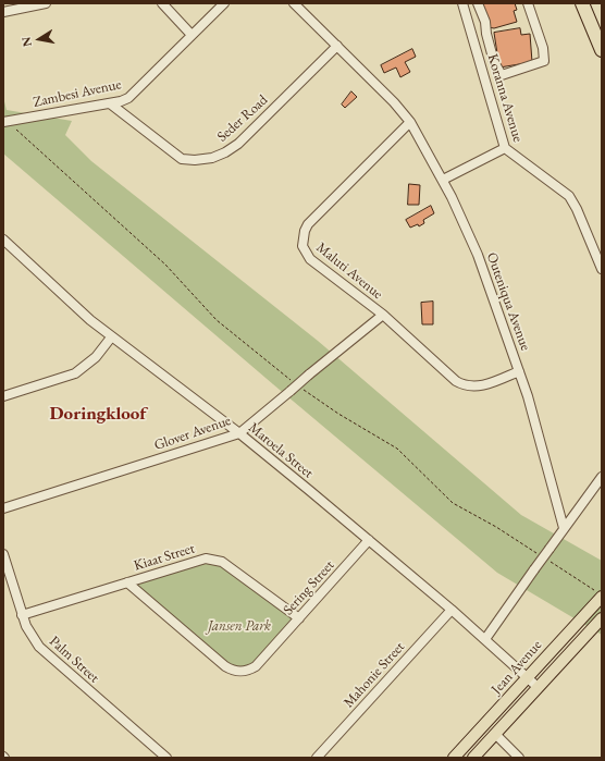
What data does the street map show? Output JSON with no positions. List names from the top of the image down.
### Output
{
  "streets": {
    "main road": ["Jean Avenue"],
    "street": [
      "Zambesi Avenue",
      "Koranna Avenue",
      "Seder Road",
      "Maluti Avenue",
      "Outeniqua Avenue",
      "Glover Avenue",
      "Maroela Street",
      "Kiaat Street",
      "Sering Street",
      "Palm Street",
      "Mahonie Street"
    ]
  },
  "crossings": [
    ["Zambesi Avenue", "Seder Road"],
    ["Seder Road", "Outeniqua Avenue"],
    ["Maluti Avenue", "Outeniqua Avenue"],
    ["Maluti Avenue", "Glover Avenue"],
    ["Glover Avenue", "Maroela Street"],
    ["Maroela Street", "Sering Street"],
    ["Maroela Street", "Jean Avenue"],
    ["Maroela Street", "Mahonie Street"],
    ["Kiaat Street", "Sering Street"],
    ["Kiaat Street", "Palm Street"]
  ],
  "districts": ["Doringkloof"],
  "parks": ["Jansen Park"],
  "north": "left"
}
